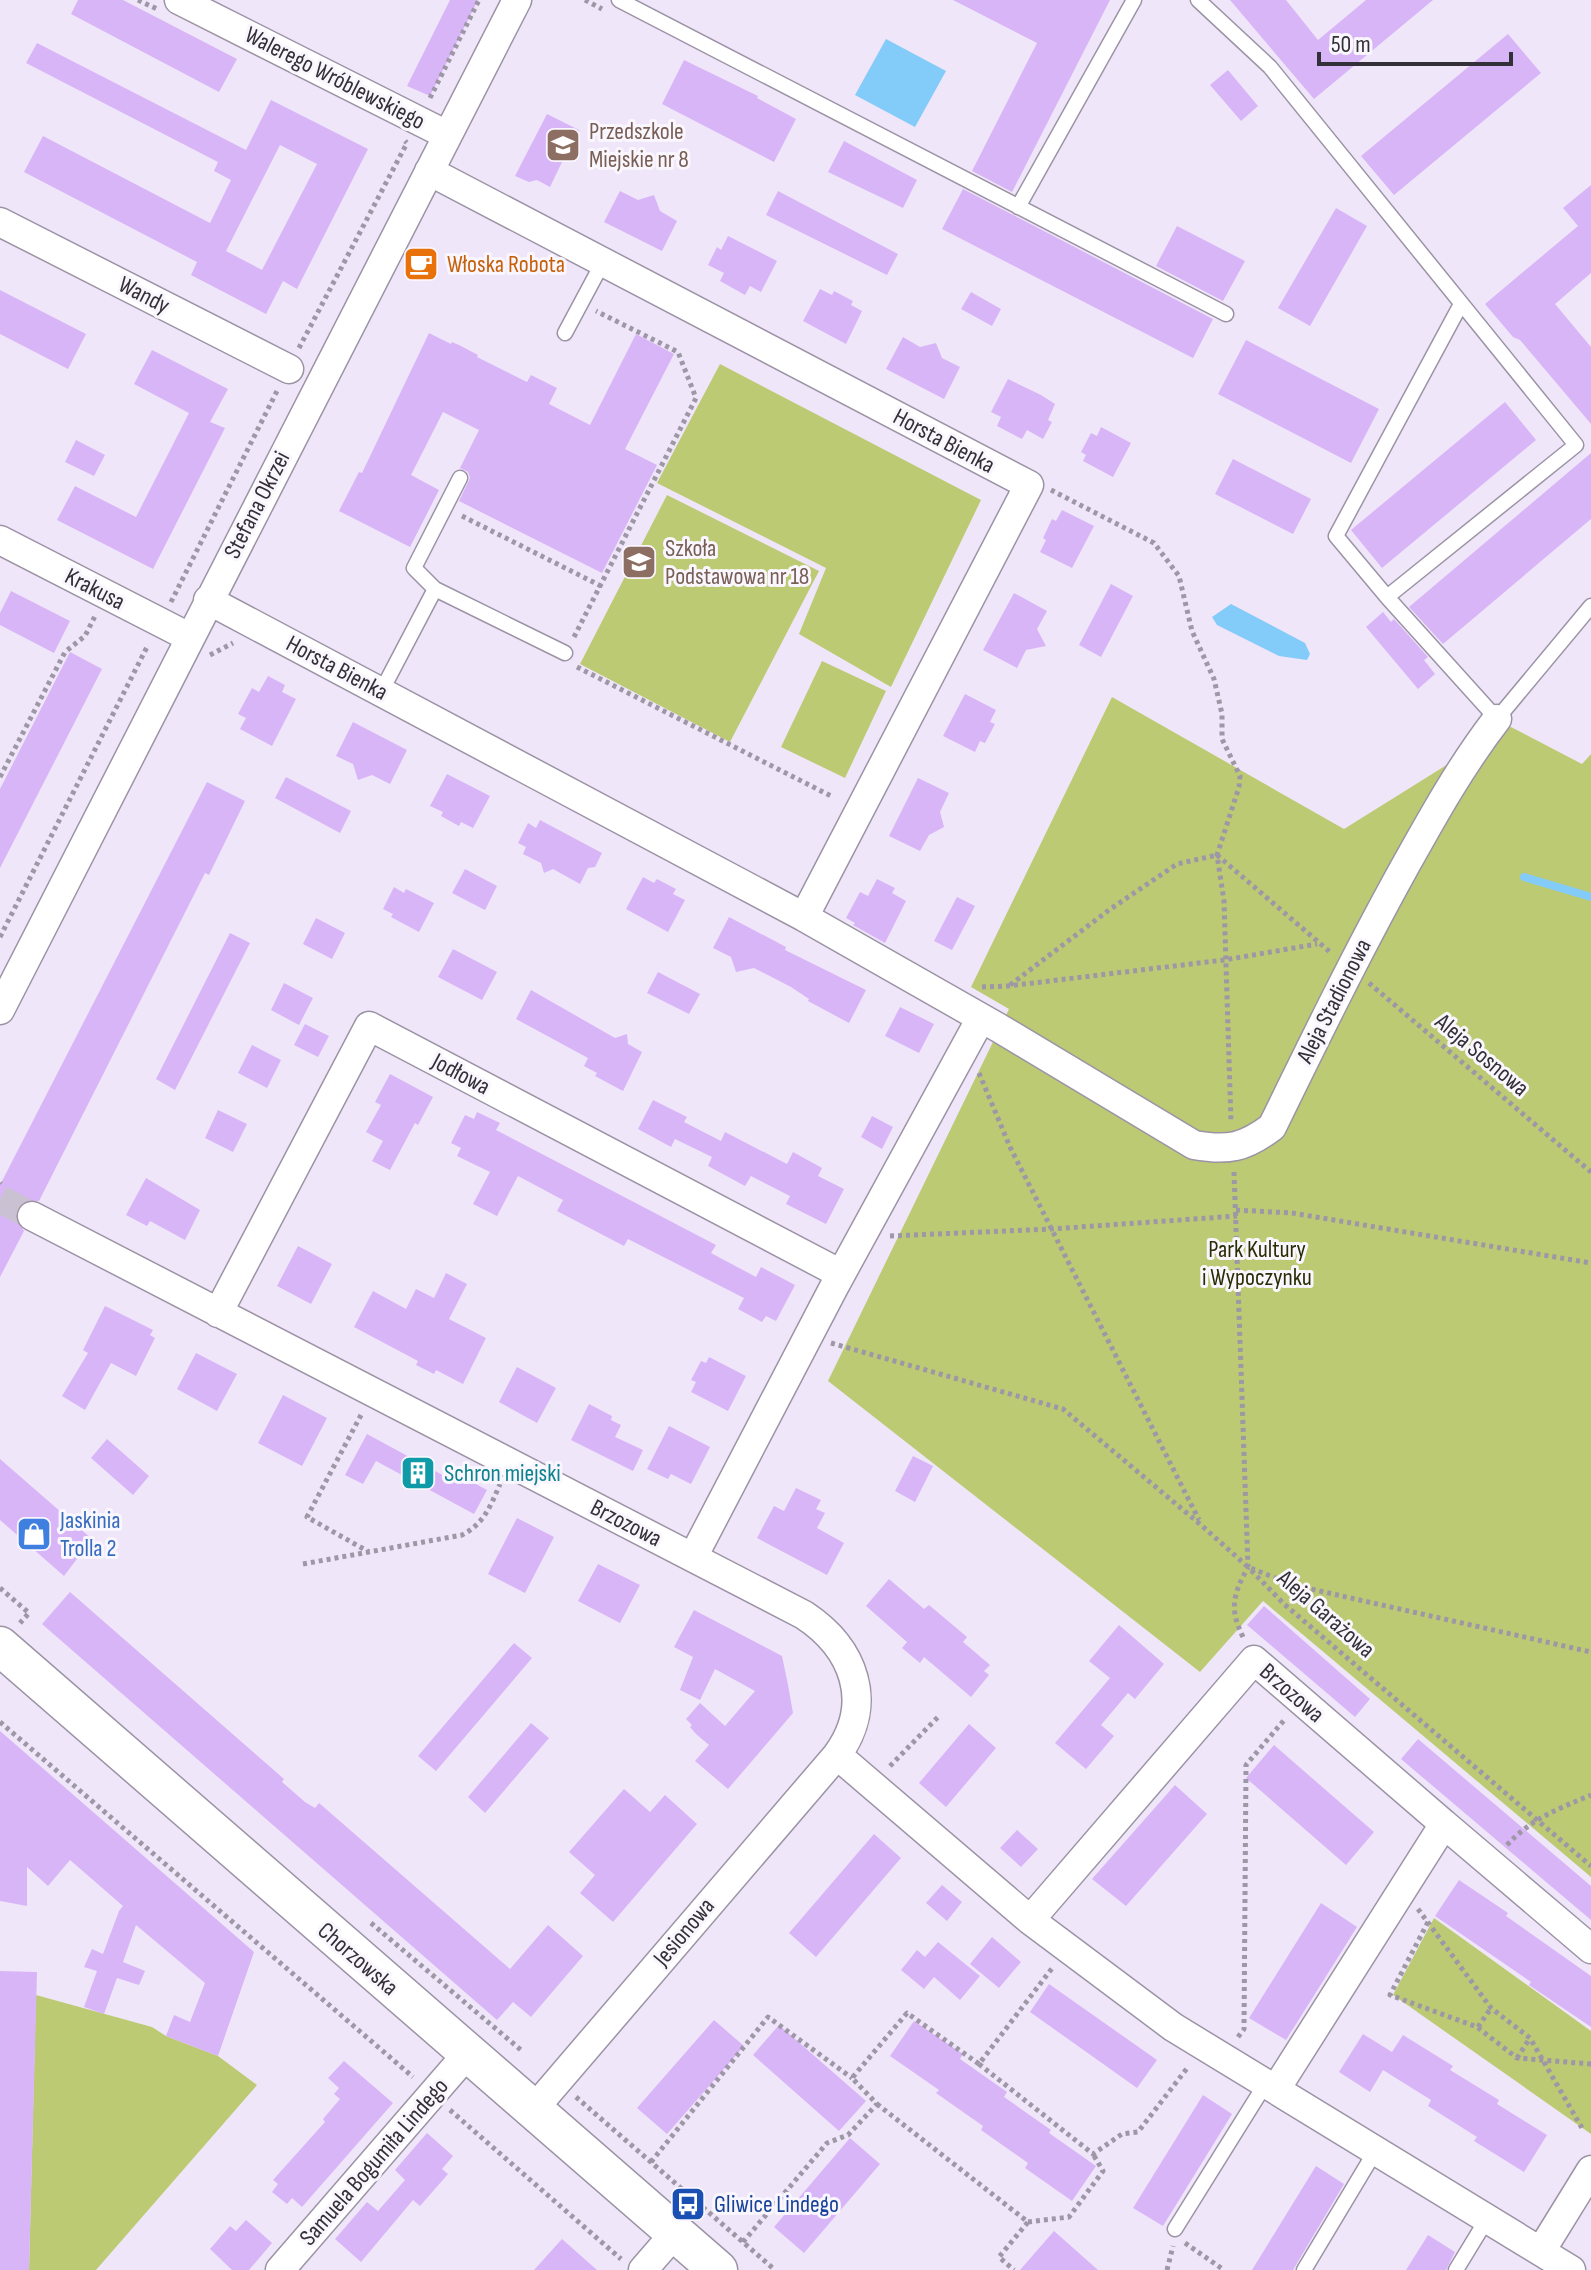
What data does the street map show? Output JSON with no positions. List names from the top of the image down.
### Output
{
  "streets": {
    "main road": ["Chorzowska"],
    "street": [
      "Walerego Wróblewskiego",
      "Wandy",
      "Horsta Bienka",
      "Stefana Okrzei",
      "Krakusa",
      "Aleja Stadionowa",
      "Jodłowa",
      "Brzozowa",
      "Jesionowa",
      "Samuela Bogumiła Lindego"
    ],
    "path": ["Aleja Sosnowa", "Aleja Garażowa"]
  },
  "crossings": [
    ["Walerego Wróblewskiego", "Stefana Okrzei"],
    ["Horsta Bienka", "Stefana Okrzei"],
    ["Stefana Okrzei", "Krakusa"],
    ["Aleja Stadionowa", "Aleja Sosnowa"],
    ["Aleja Stadionowa", "Aleja Garażowa"],
    ["Jodłowa", "Brzozowa"],
    ["Brzozowa", "Jesionowa"],
    ["Jesionowa", "Chorzowska"],
    ["Chorzowska", "Samuela Bogumiła Lindego"]
  ],
  "parks": ["Park Kultury i Wypoczynku"],
  "places": {
    "school or university": ["Przedszkole Miejskie nr 8", "Szkoła Podstawowa nr 18"],
    "cafe": ["Włoska Robota"],
    "building": ["Schron miejski"],
    "shop": ["Jaskinia Trolla 2"],
    "bus stop": ["Gliwice Lindego"]
  },
  "scale_bar": "50 m"
}
